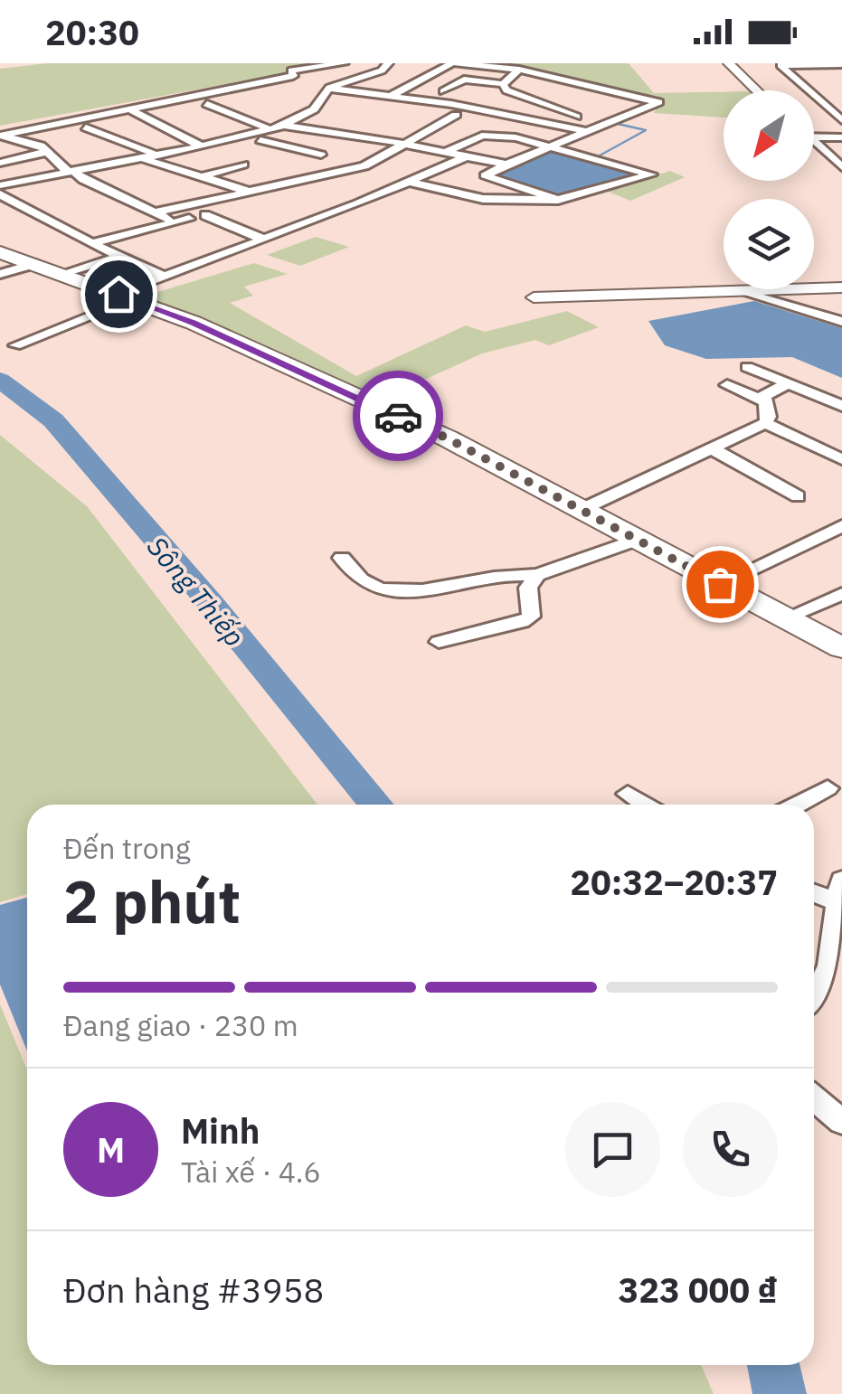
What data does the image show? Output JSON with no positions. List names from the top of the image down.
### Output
{
  "water": ["Sông Thiếp"],
  "north": "bottom left",
  "page": {
    "status": "20:30",
    "heading": ["2 phút", "Đến trong", "20:32–20:37"],
    "panel": [
      "Minh",
      "Tài xế · 4.6",
      "Đơn hàng #3958",
      "323 000 ₫"
    ],
    "bar": "Đang giao · 230 m",
    "round": "M"
  }
}
